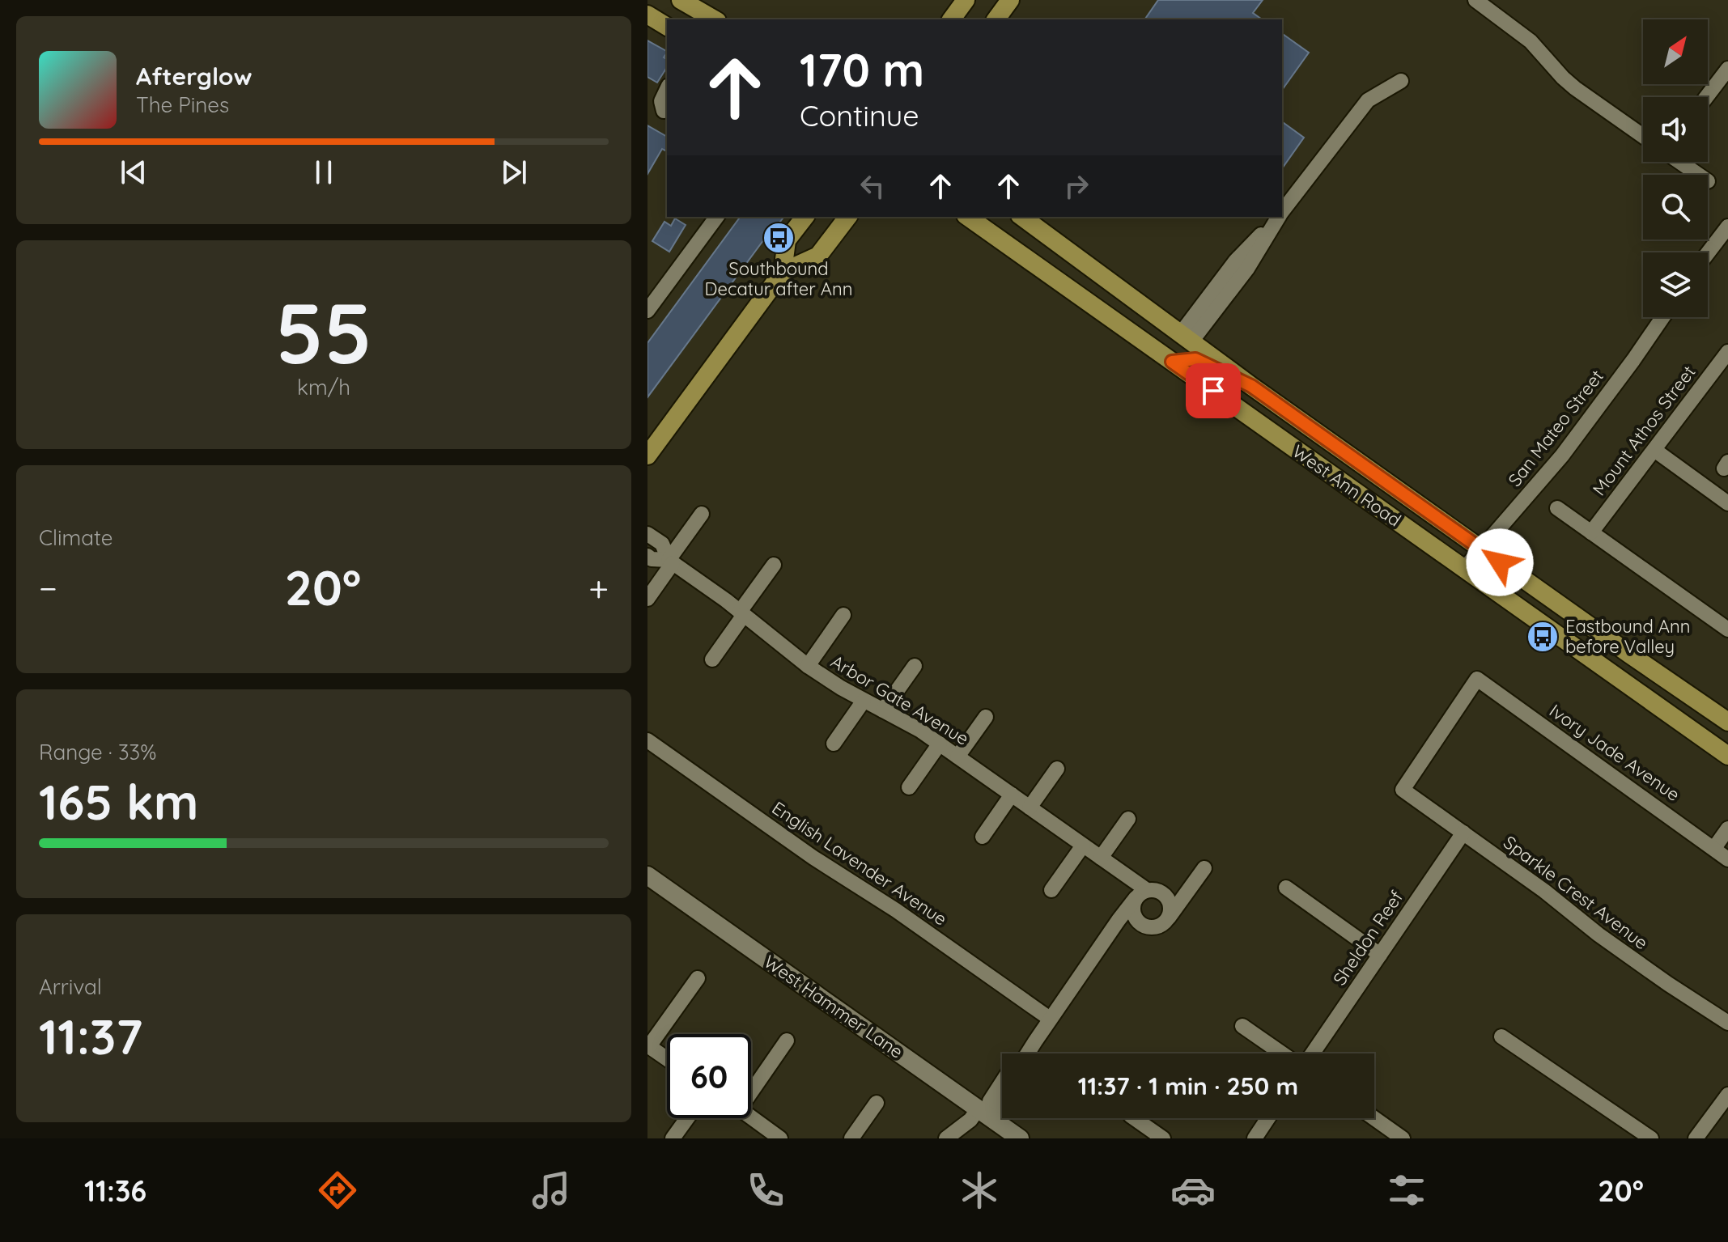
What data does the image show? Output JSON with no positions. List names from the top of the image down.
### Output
{
  "streets": {
    "main road": ["West Ann Road"],
    "street": [
      "San Mateo Street",
      "Mount Athos Street",
      "Arbor Gate Avenue",
      "Ivory Jade Avenue",
      "English Lavender Avenue",
      "Sparkle Crest Avenue",
      "Sheldon Reef",
      "West Hammer Lane"
    ]
  },
  "crossings": [
    ["San Mateo Street", "West Ann Road"],
    ["Ivory Jade Avenue", "Sparkle Crest Avenue"],
    ["Sparkle Crest Avenue", "Sheldon Reef"]
  ],
  "places": {
    "bus stop": ["Southbound Decatur after Ann", "Eastbound Ann before Valley"]
  },
  "north": "top right",
  "page": {
    "turn": ["170 m", "Continue"],
    "song": ["Afterglow", "The Pines"],
    "tile": [
      ["55", "km/h"],
      "Climate",
      ["Range · 33%", "165 km"],
      ["Arrival", "11:37"]
    ],
    "heat": ["−", "20°", "+"],
    "limit": "60",
    "trip": "11:37 · 1 min · 250 m",
    "tabs": ["11:36", "20°"]
  }
}
